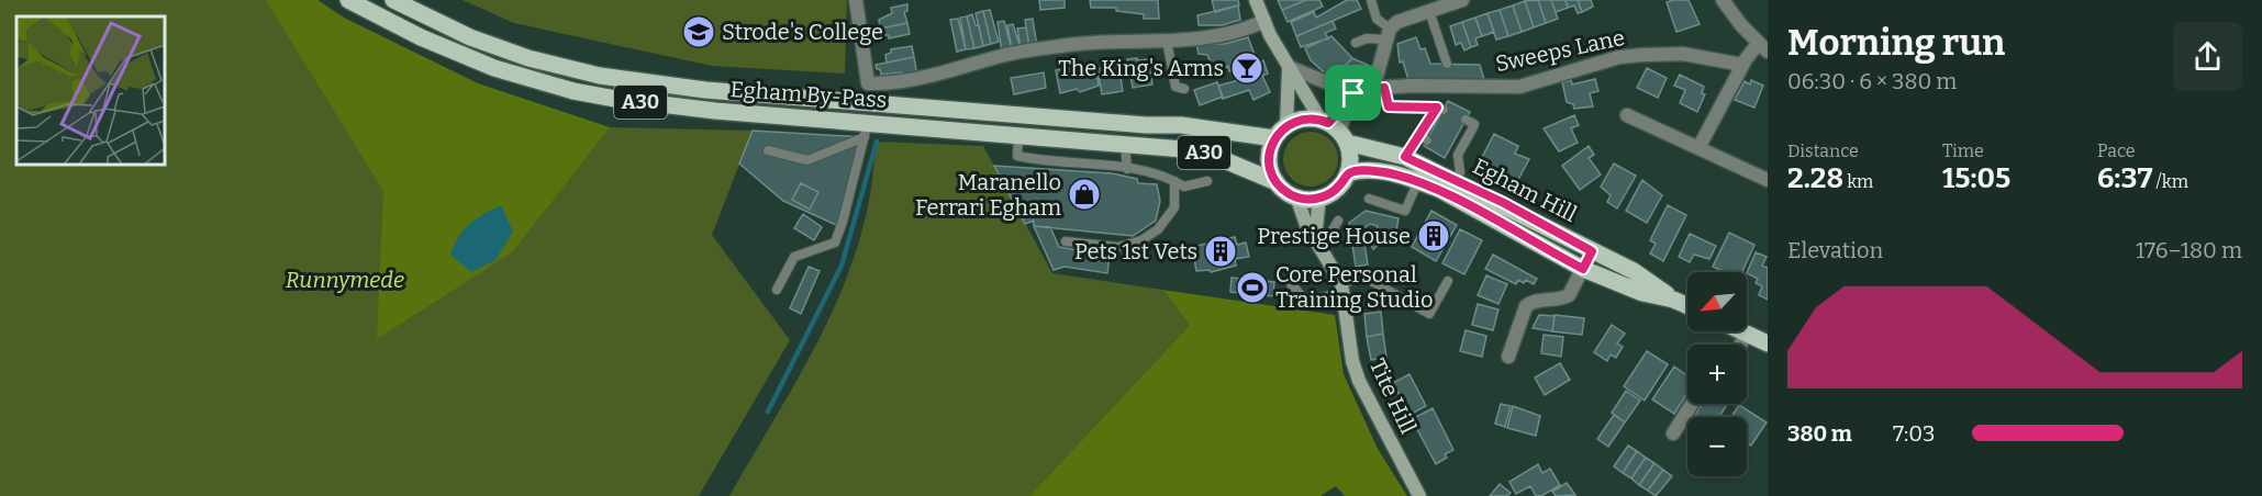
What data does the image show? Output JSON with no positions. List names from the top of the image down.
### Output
{
  "streets": {
    "main road": ["Egham By-Pass", "A30", "Egham Hill"],
    "street": ["Sweeps Lane", "Tite Hill"]
  },
  "crossings": [
    ["Egham By-Pass", "Egham Hill"],
    ["Egham By-Pass", "Tite Hill"],
    ["Egham Hill", "Tite Hill"]
  ],
  "parks": ["Runnymede"],
  "places": {
    "school or university": ["Strode's College"],
    "bar": ["The King's Arms"],
    "shop": ["Maranello Ferrari Egham"],
    "building": ["Prestige House", "Pets 1st Vets"],
    "sports": ["Core Personal Training Studio"]
  },
  "north": "bottom left",
  "page": {
    "heading": ["Morning run", "06:30 · 6 × 380 m"],
    "stats": [
      ["Distance", "2.28 km"],
      ["Time", "15:05"],
      ["Pace", "6:37 /km"]
    ],
    "chart": ["Elevation", "176–180 m"],
    "map_buttons": ["+", "−"],
    "list": [
      {
        "name": "380 m",
        "note": "7:03"
      }
    ]
  }
}
